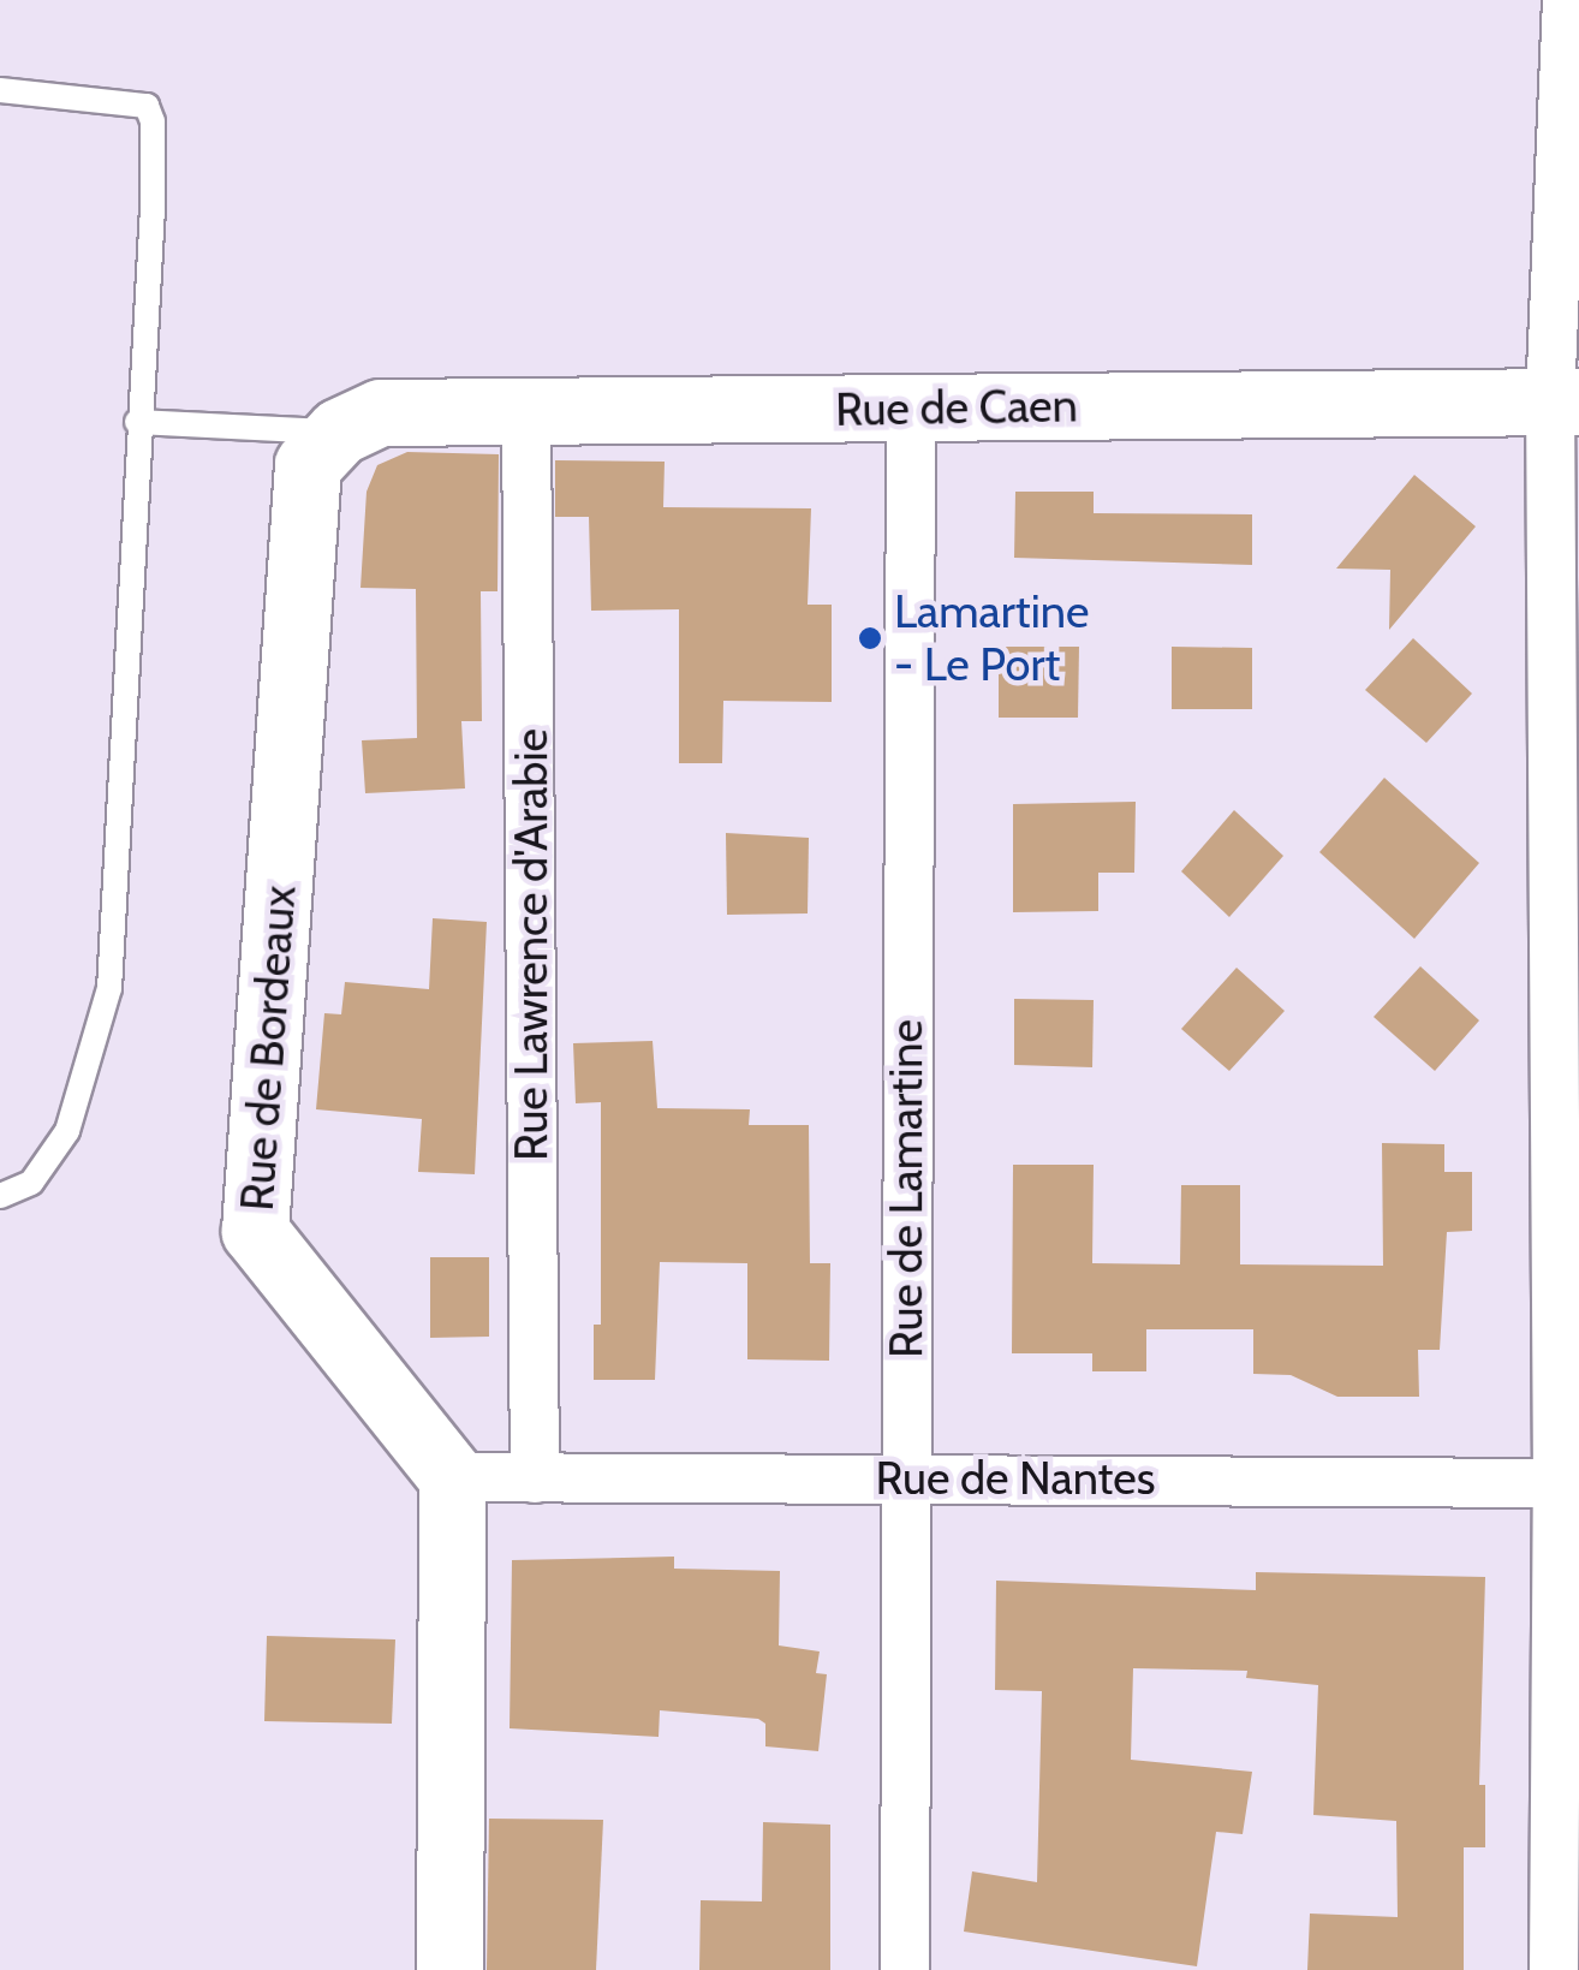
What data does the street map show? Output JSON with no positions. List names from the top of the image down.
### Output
{
  "streets": {
    "street": [
      "Rue de Caen",
      "Rue Lawrence d'Arabie",
      "Rue de Bordeaux",
      "Rue de Lamartine",
      "Rue de Nantes"
    ]
  },
  "crossings": [
    ["Rue de Caen", "Rue Lawrence d'Arabie"],
    ["Rue de Caen", "Rue de Bordeaux"],
    ["Rue de Caen", "Rue de Lamartine"],
    ["Rue Lawrence d'Arabie", "Rue de Nantes"],
    ["Rue de Bordeaux", "Rue de Nantes"],
    ["Rue de Lamartine", "Rue de Nantes"]
  ],
  "places": ["Lamartine - Le Port"]
}
